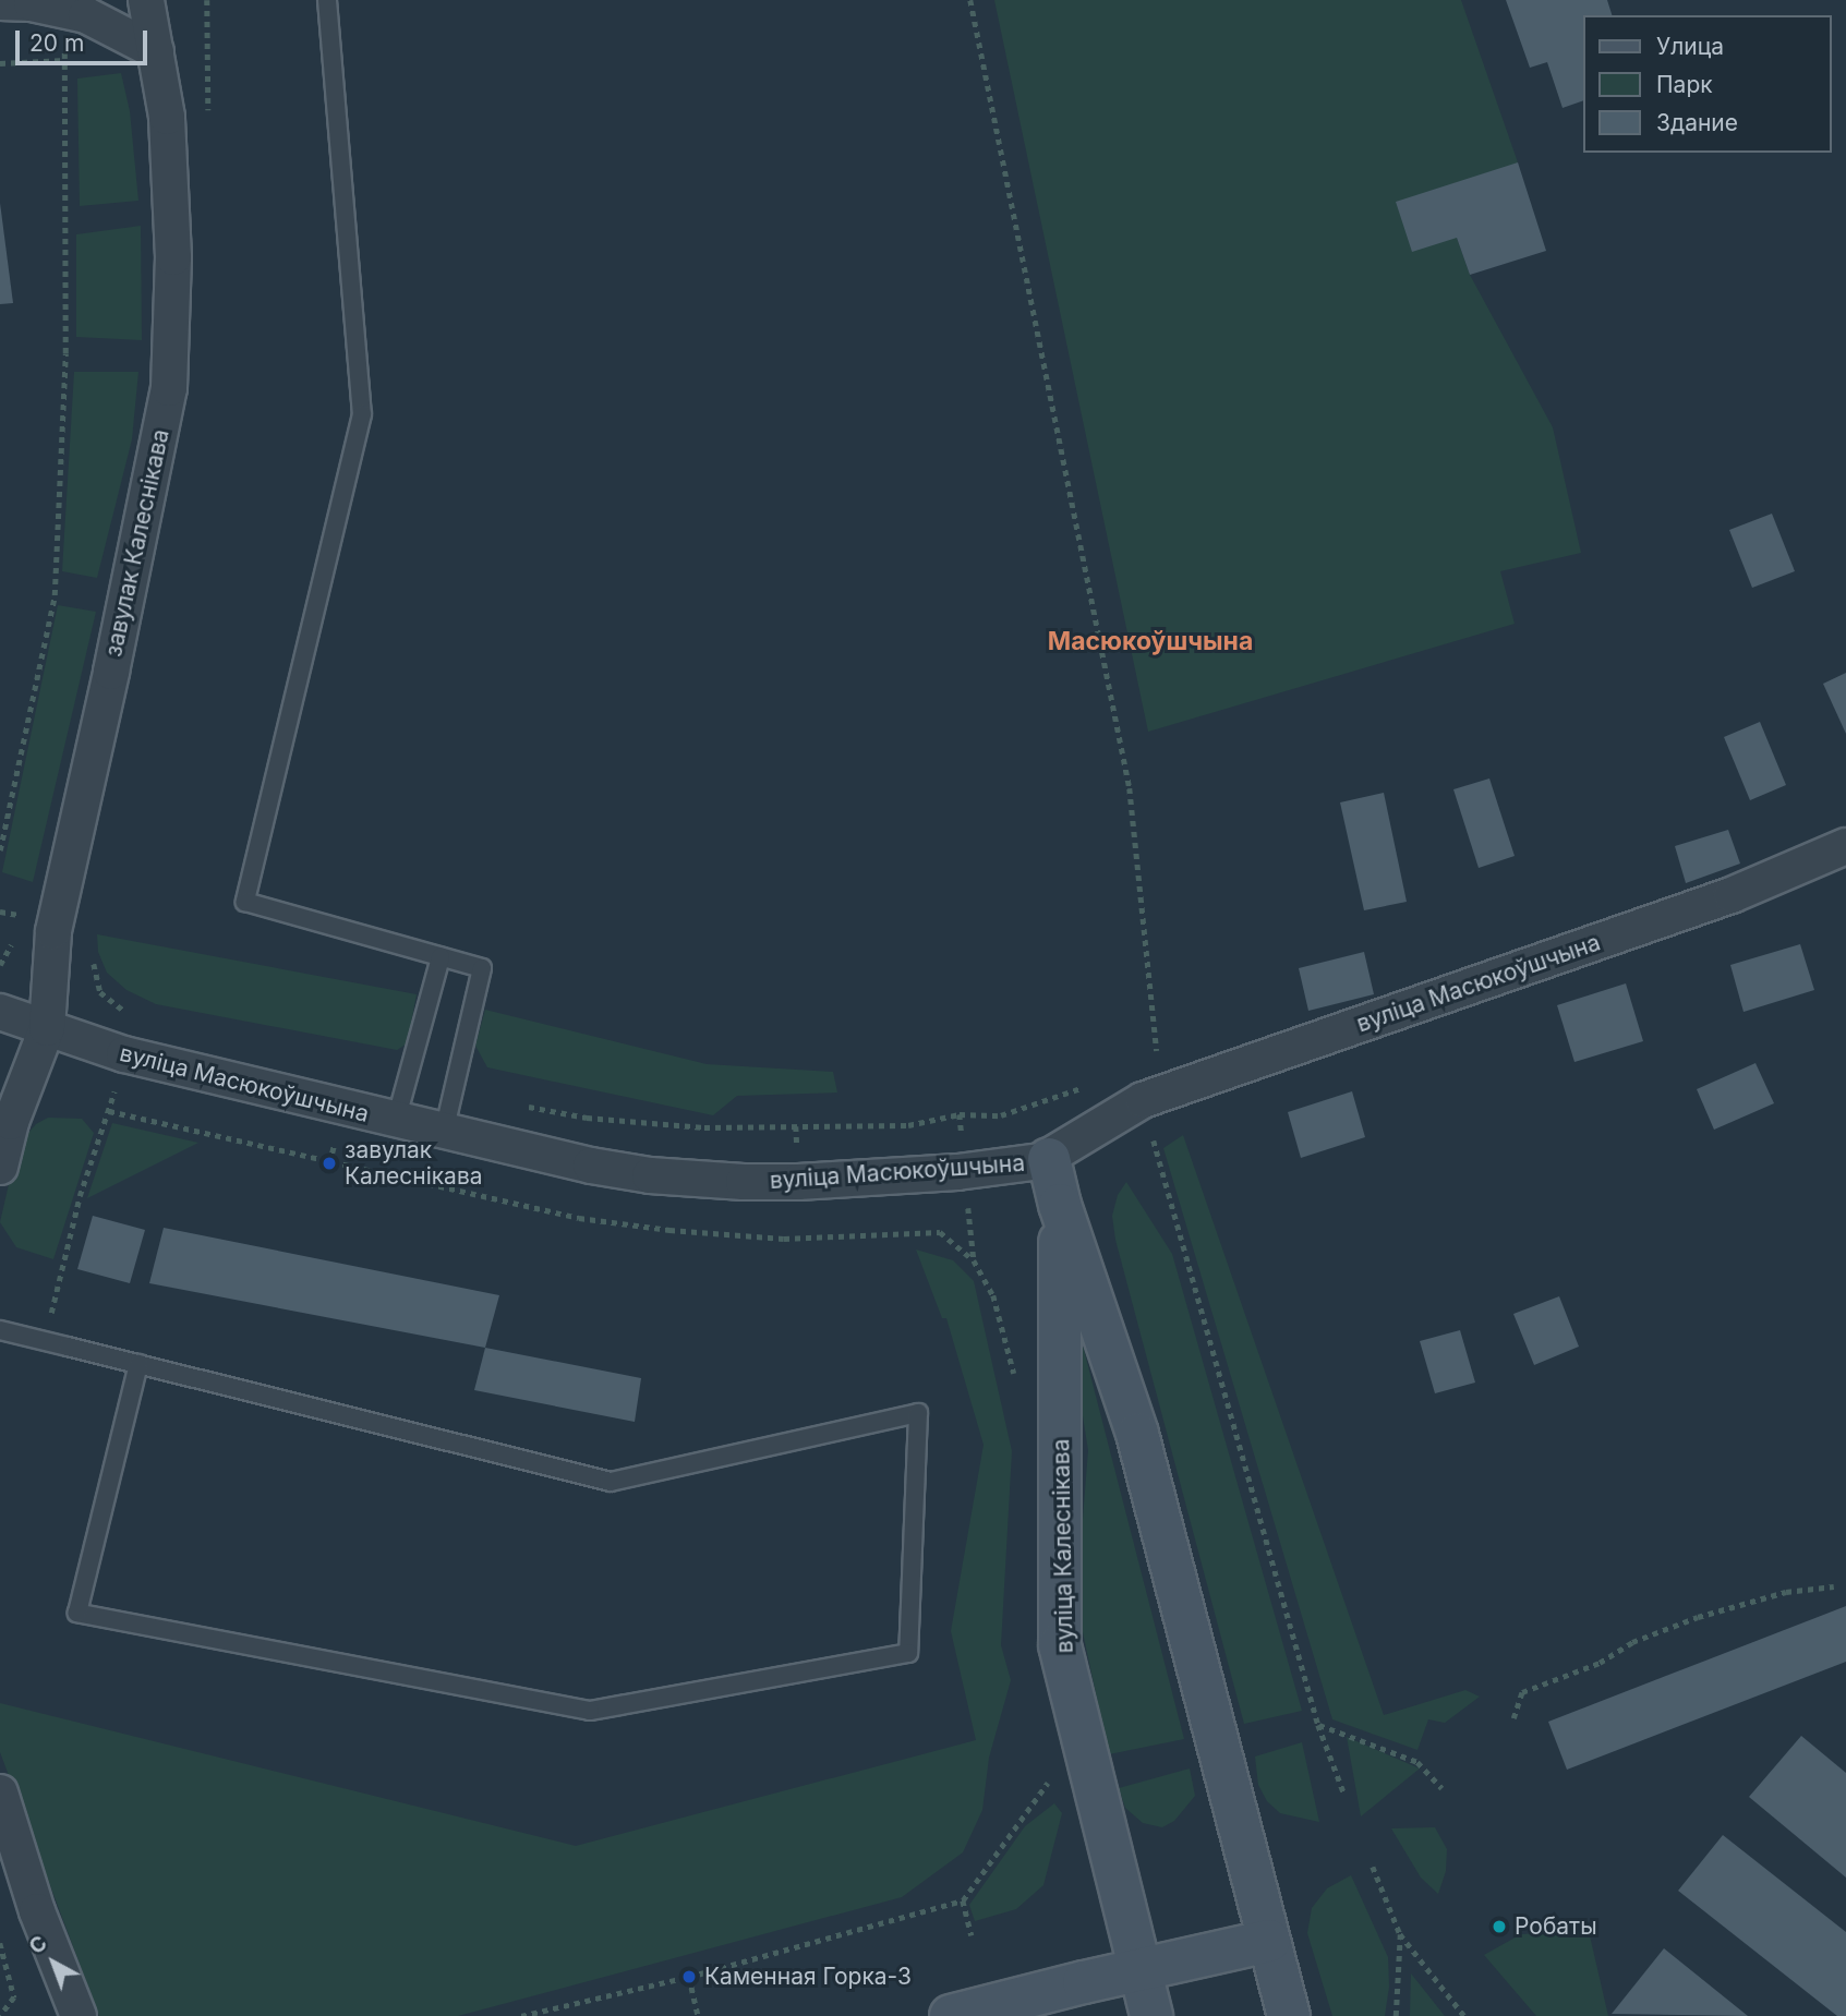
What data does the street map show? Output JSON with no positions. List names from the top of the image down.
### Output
{
  "streets": {
    "street": ["завулак Калеснікава", "вуліца Масюкоўшчына", "вуліца Калеснікава"]
  },
  "crossings": [
    ["завулак Калеснікава", "вуліца Масюкоўшчына"],
    ["вуліца Масюкоўшчына", "вуліца Калеснікава"]
  ],
  "districts": ["Масюкоўшчына"],
  "places": ["завулак Калеснікава", "Робаты", "Каменная Горка-3"],
  "legend": ["Улица", "Парк", "Здание"],
  "scale_bar": "20 m",
  "north": "top left"
}
